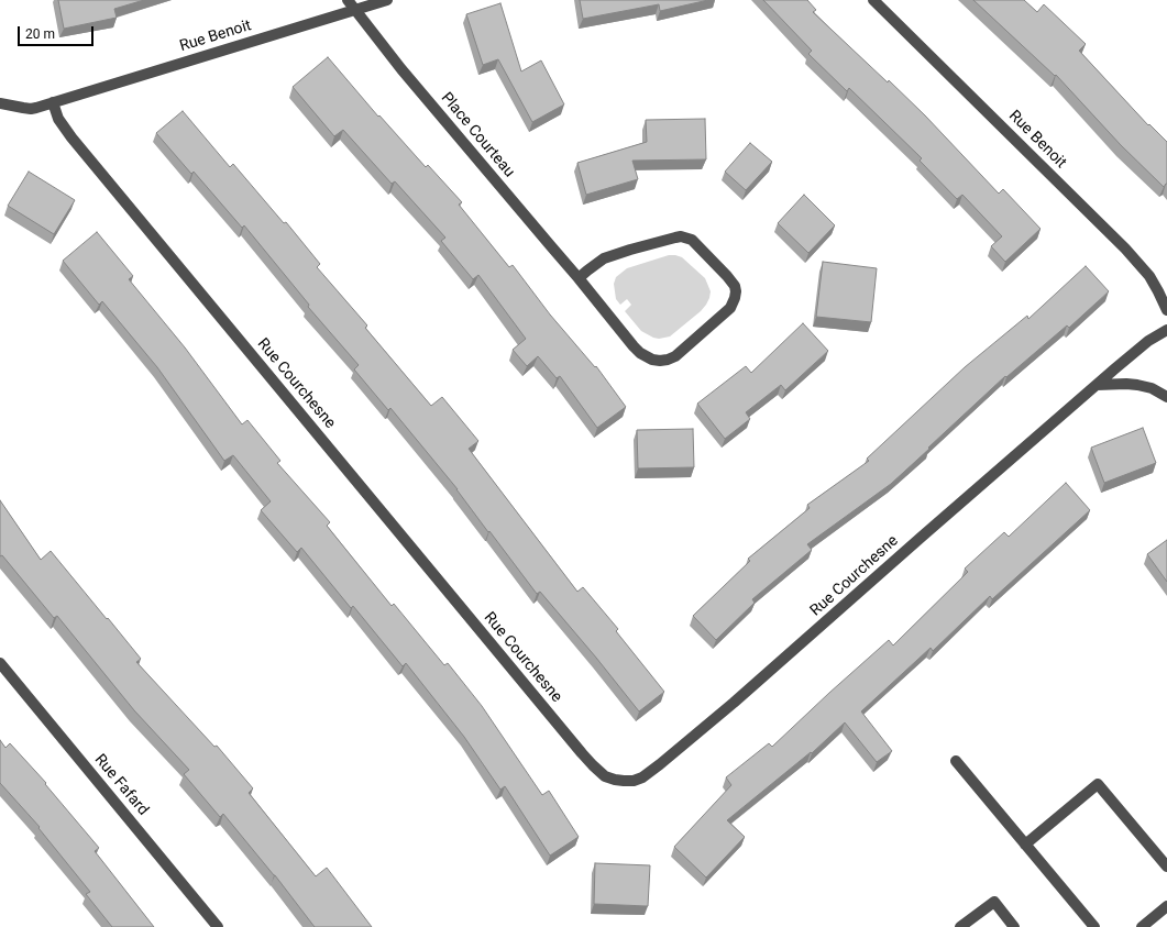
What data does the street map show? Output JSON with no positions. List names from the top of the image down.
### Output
{
  "streets": {
    "street": [
      "Rue Benoit",
      "Place Courteau",
      "Rue Courchesne",
      "Rue Fafard"
    ]
  },
  "crossings": [
    ["Rue Benoit", "Place Courteau"],
    ["Rue Benoit", "Rue Courchesne"]
  ],
  "scale_bar": "20 m"
}
